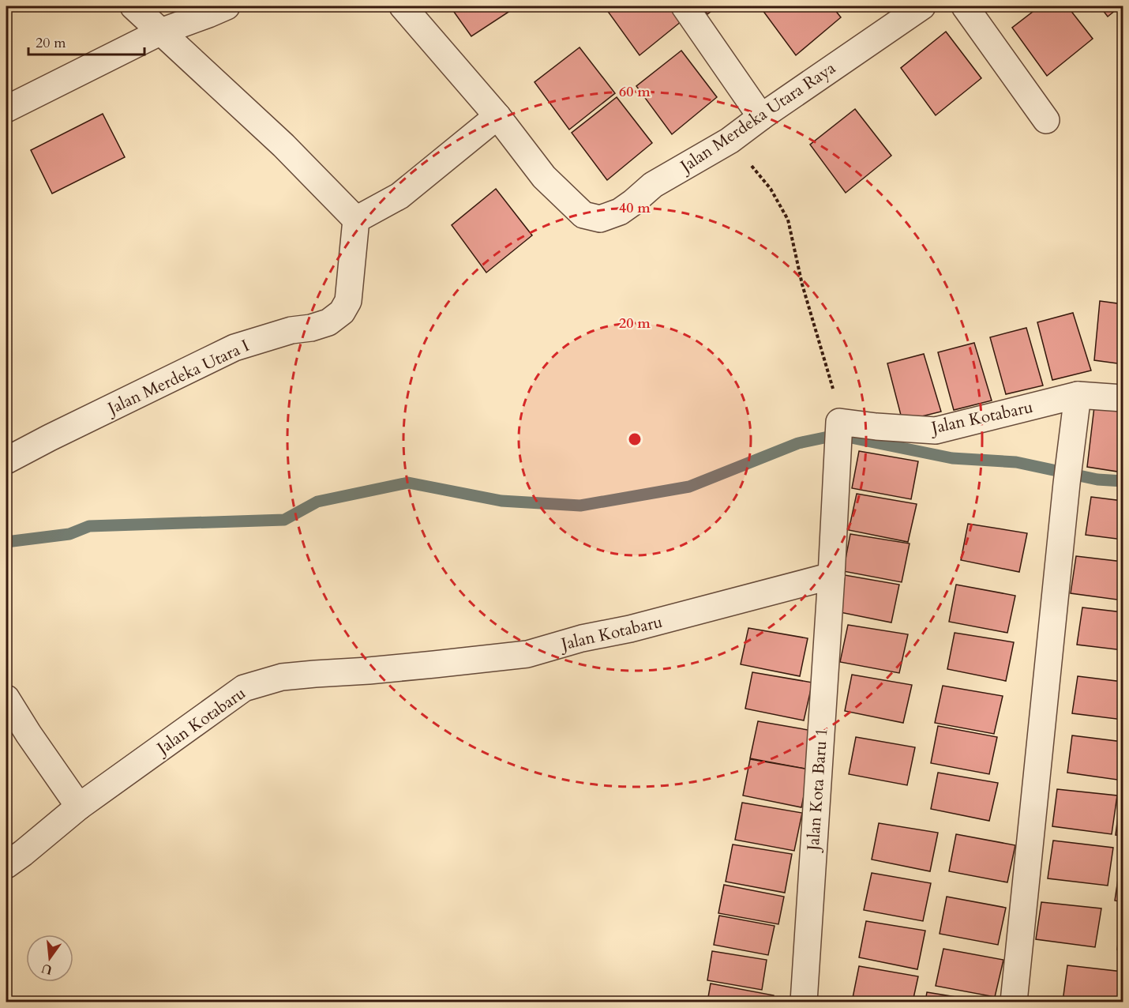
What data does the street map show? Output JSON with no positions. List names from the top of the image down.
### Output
{
  "streets": {
    "street": [
      "Jalan Merdeka Utara Raya",
      "Jalan Merdeka Utara I",
      "Jalan Kotabaru",
      "Jalan Kota Baru 1"
    ]
  },
  "crossings": [
    ["Jalan Kotabaru", "Jalan Kota Baru 1"]
  ],
  "scale_bar": "20 m",
  "north": "bottom",
  "rings": ["60 m", "40 m", "20 m"]
}
